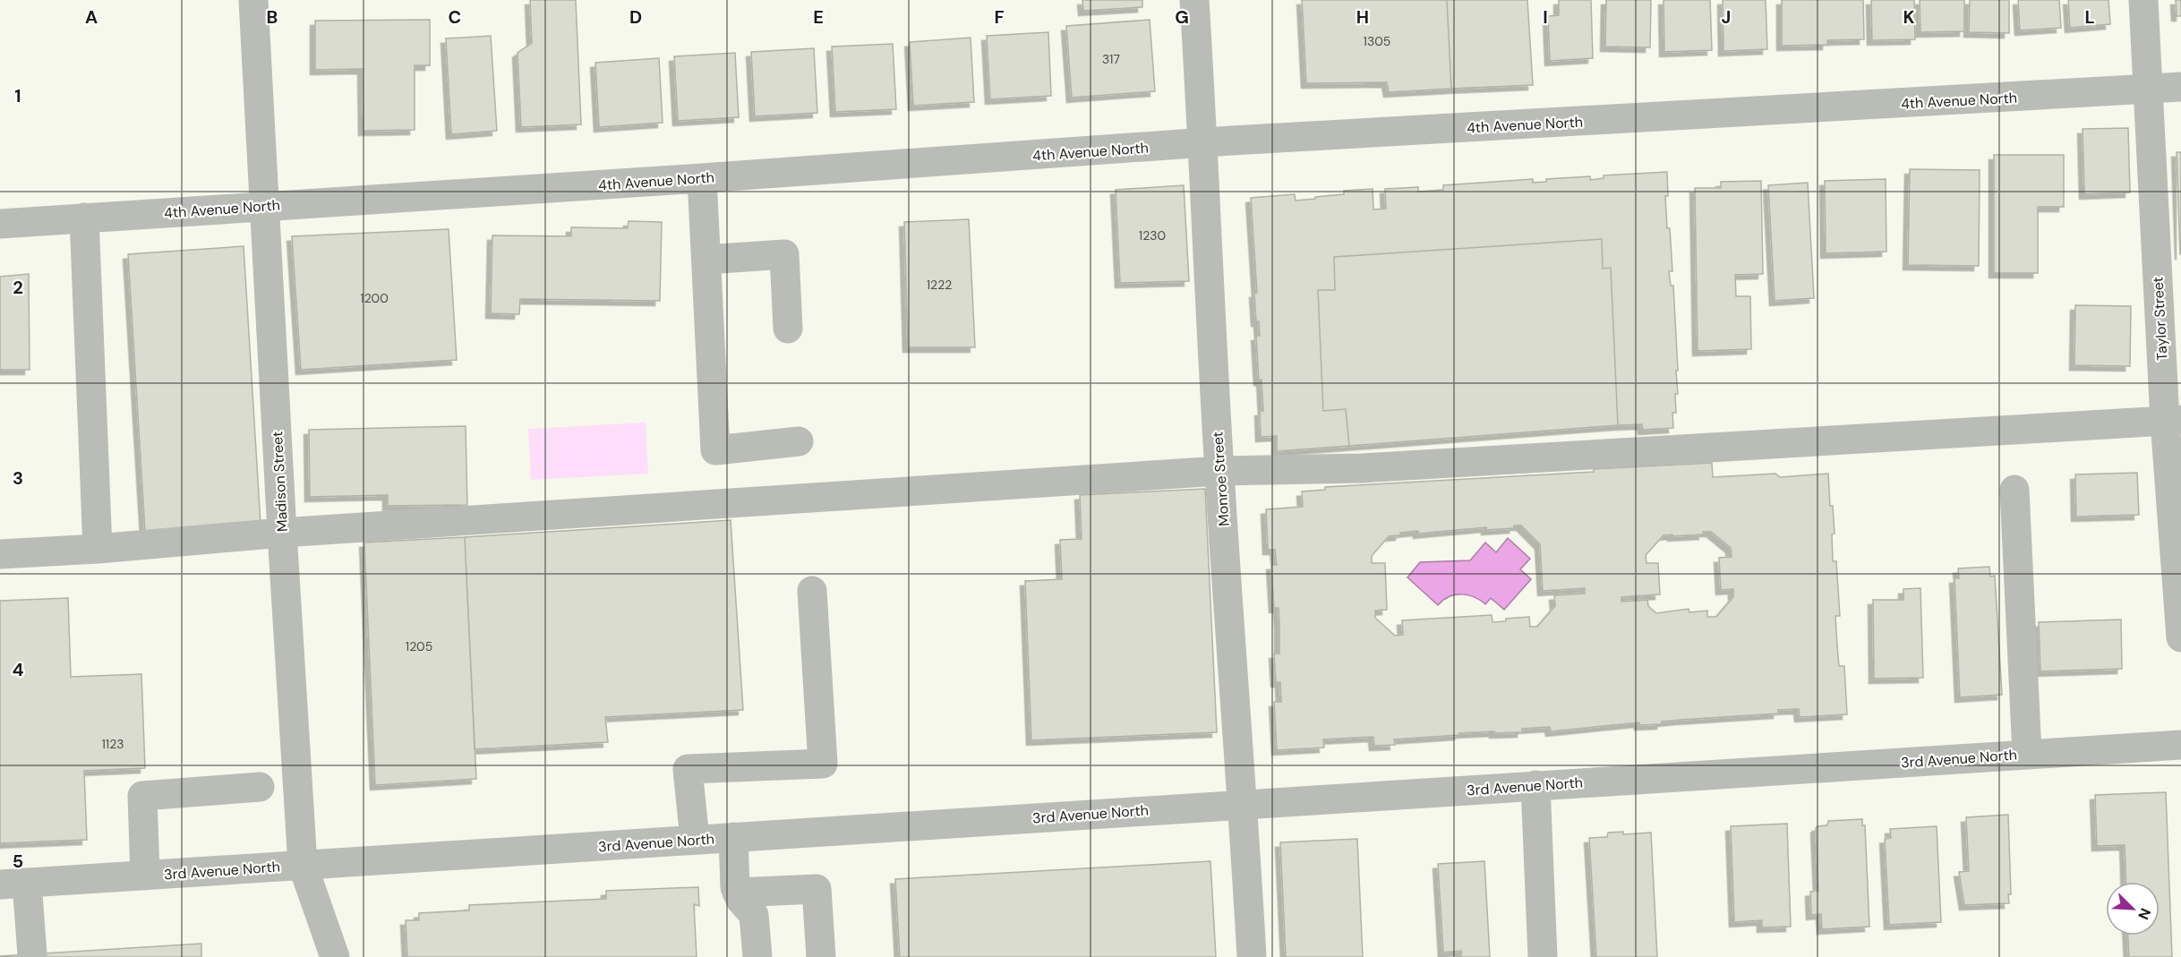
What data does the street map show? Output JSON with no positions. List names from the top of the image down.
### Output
{
  "streets": {
    "street": [
      "4th Avenue North",
      "Taylor Street",
      "Monroe Street",
      "Madison Street",
      "3rd Avenue North"
    ]
  },
  "crossings": [
    ["4th Avenue North", "Taylor Street"],
    ["4th Avenue North", "Monroe Street"],
    ["4th Avenue North", "Madison Street"],
    ["Monroe Street", "3rd Avenue North"],
    ["Madison Street", "3rd Avenue North"]
  ],
  "house_numbers": [
    "1305",
    "317",
    "1230",
    "1222",
    "1200",
    "1205",
    "1123"
  ],
  "north": "bottom right",
  "grid": {
    "columns": [
      "A",
      "B",
      "C",
      "D",
      "E",
      "F",
      "G",
      "H",
      "I",
      "J",
      "K",
      "L"
    ],
    "rows": [
      "1",
      "2",
      "3",
      "4",
      "5"
    ]
  }
}
